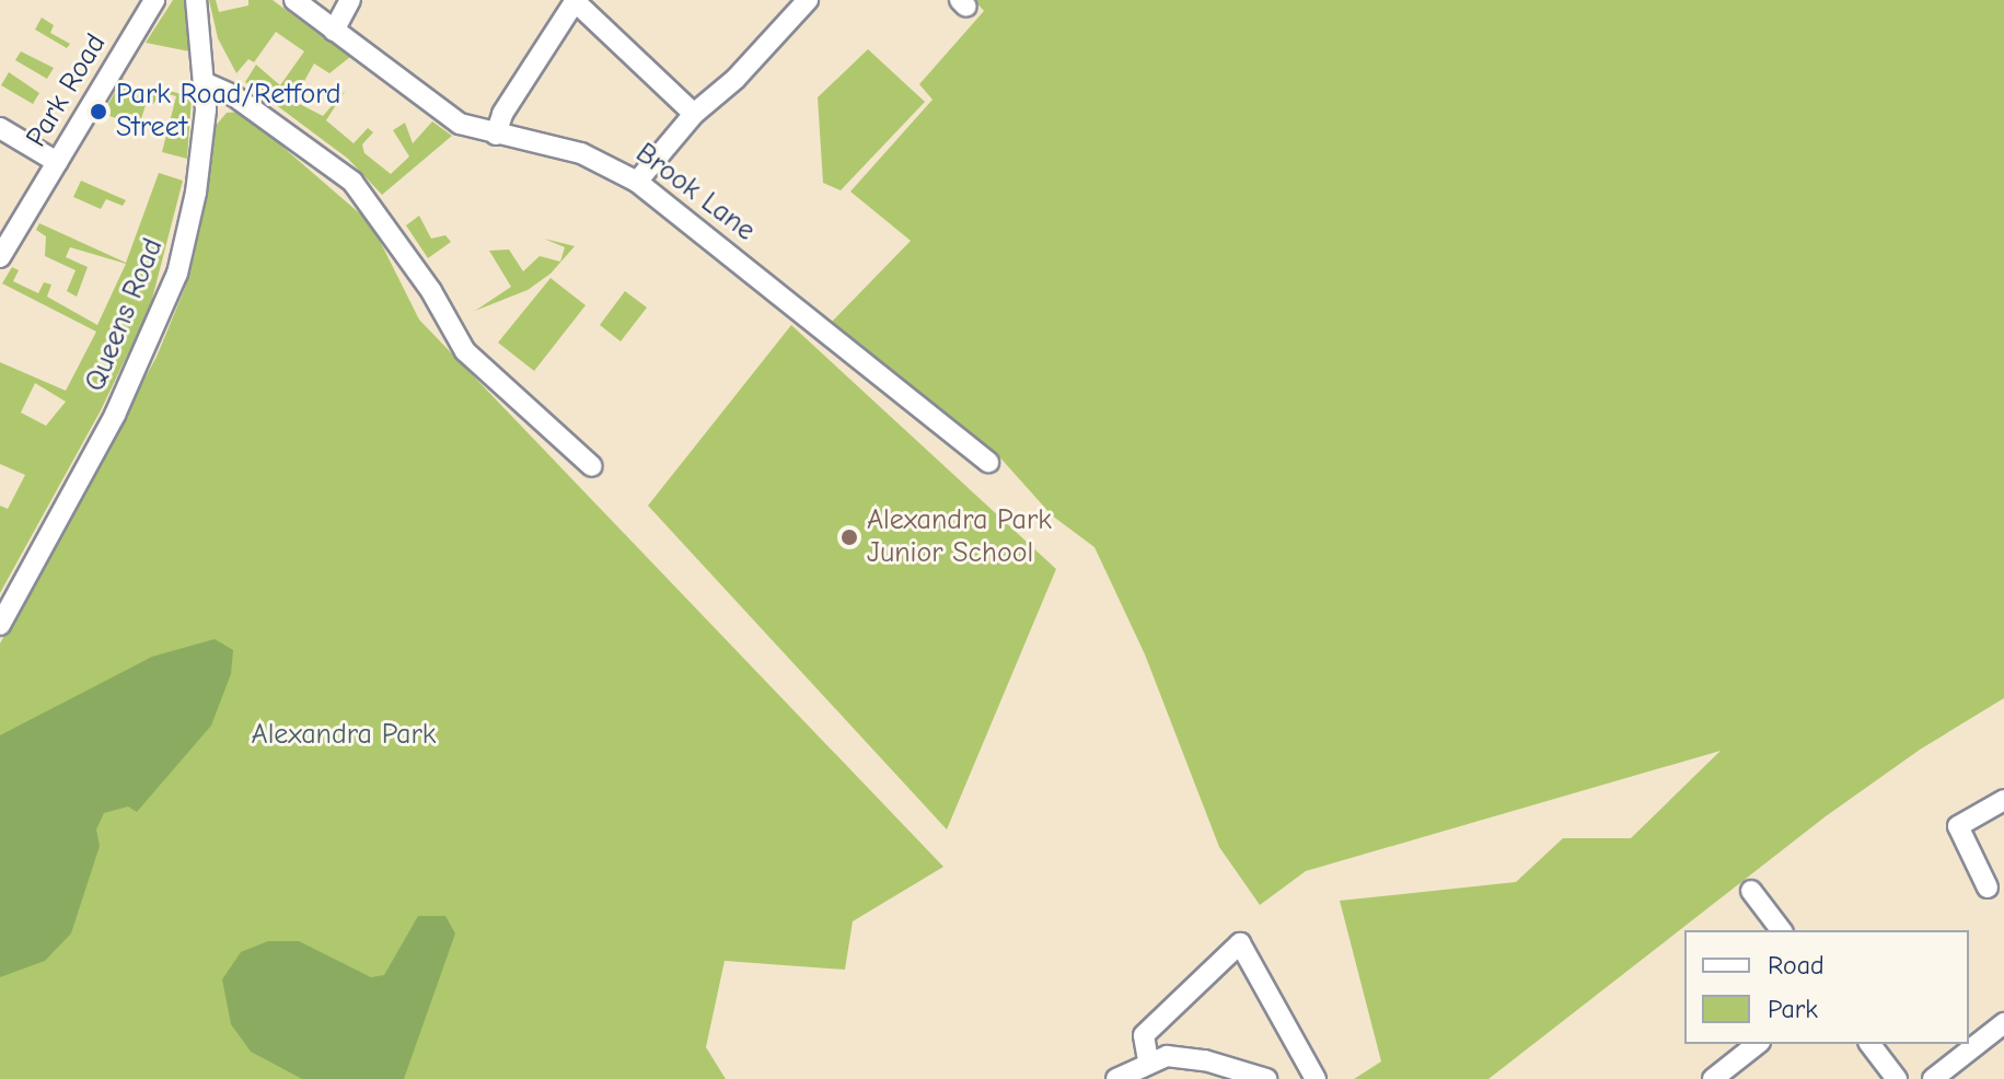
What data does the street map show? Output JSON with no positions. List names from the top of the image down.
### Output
{
  "streets": {
    "street": ["Park Road", "Brook Lane", "Queens Road"]
  },
  "parks": ["Alexandra Park"],
  "places": ["Park Road/Retford Street", "Alexandra Park Junior School"],
  "legend": ["Road", "Park"]
}
